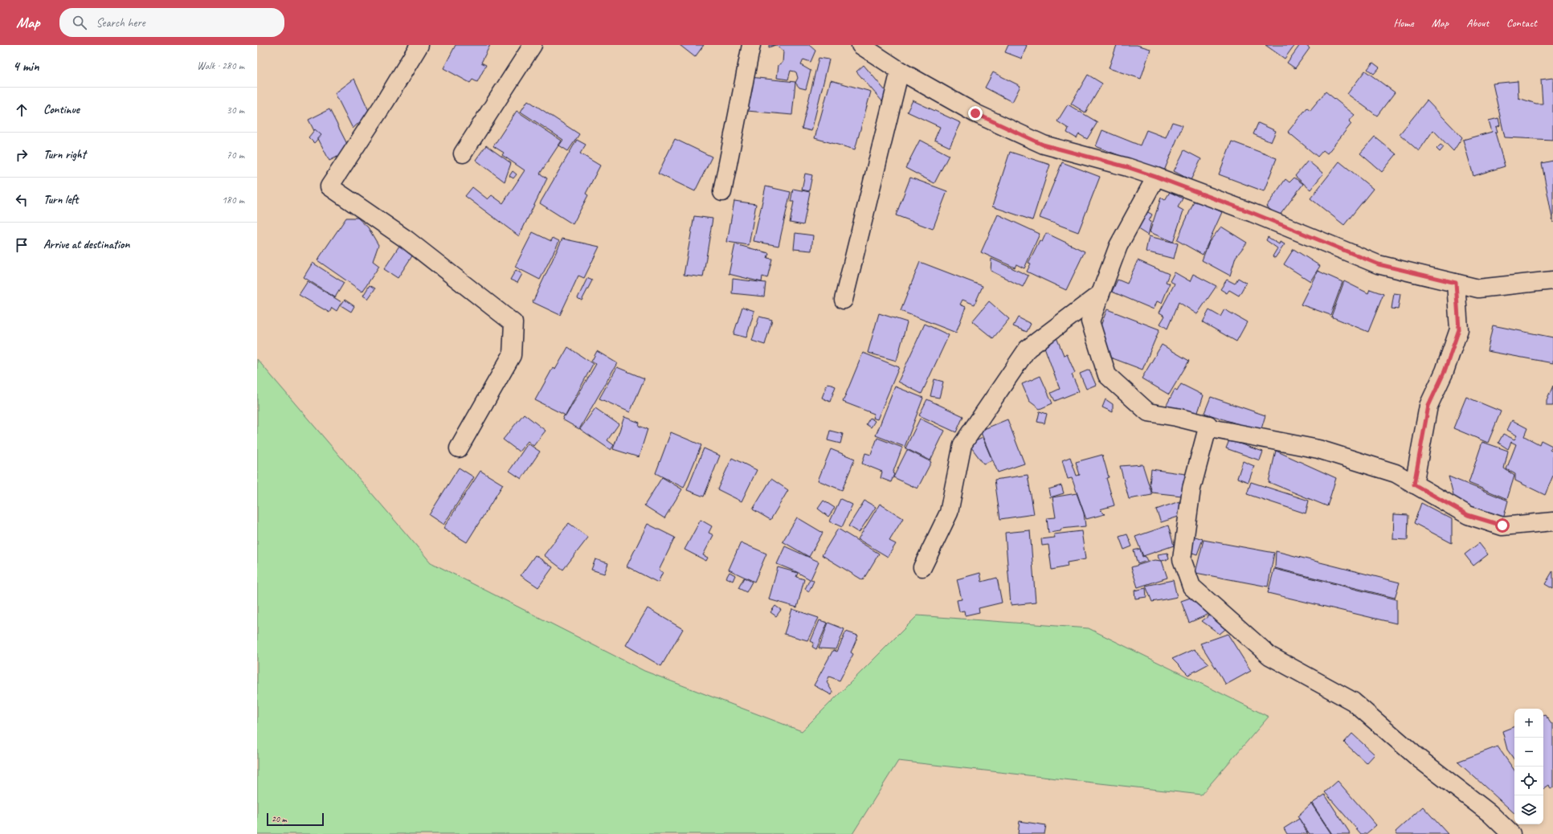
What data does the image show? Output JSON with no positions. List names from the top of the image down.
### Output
{
  "scale_bar": "20 m",
  "page": {
    "header": "Map",
    "search": "Search here",
    "nav": [
      "Home",
      "Map",
      "About",
      "Contact"
    ],
    "heading": ["4 min", "Walk · 280 m"],
    "list": [
      ["Continue", "30 m"],
      ["Turn right", "70 m"],
      ["Turn left", "180 m"],
      "Arrive at destination"
    ],
    "map_buttons": ["+", "−"],
    "scale": "20 m"
  }
}
